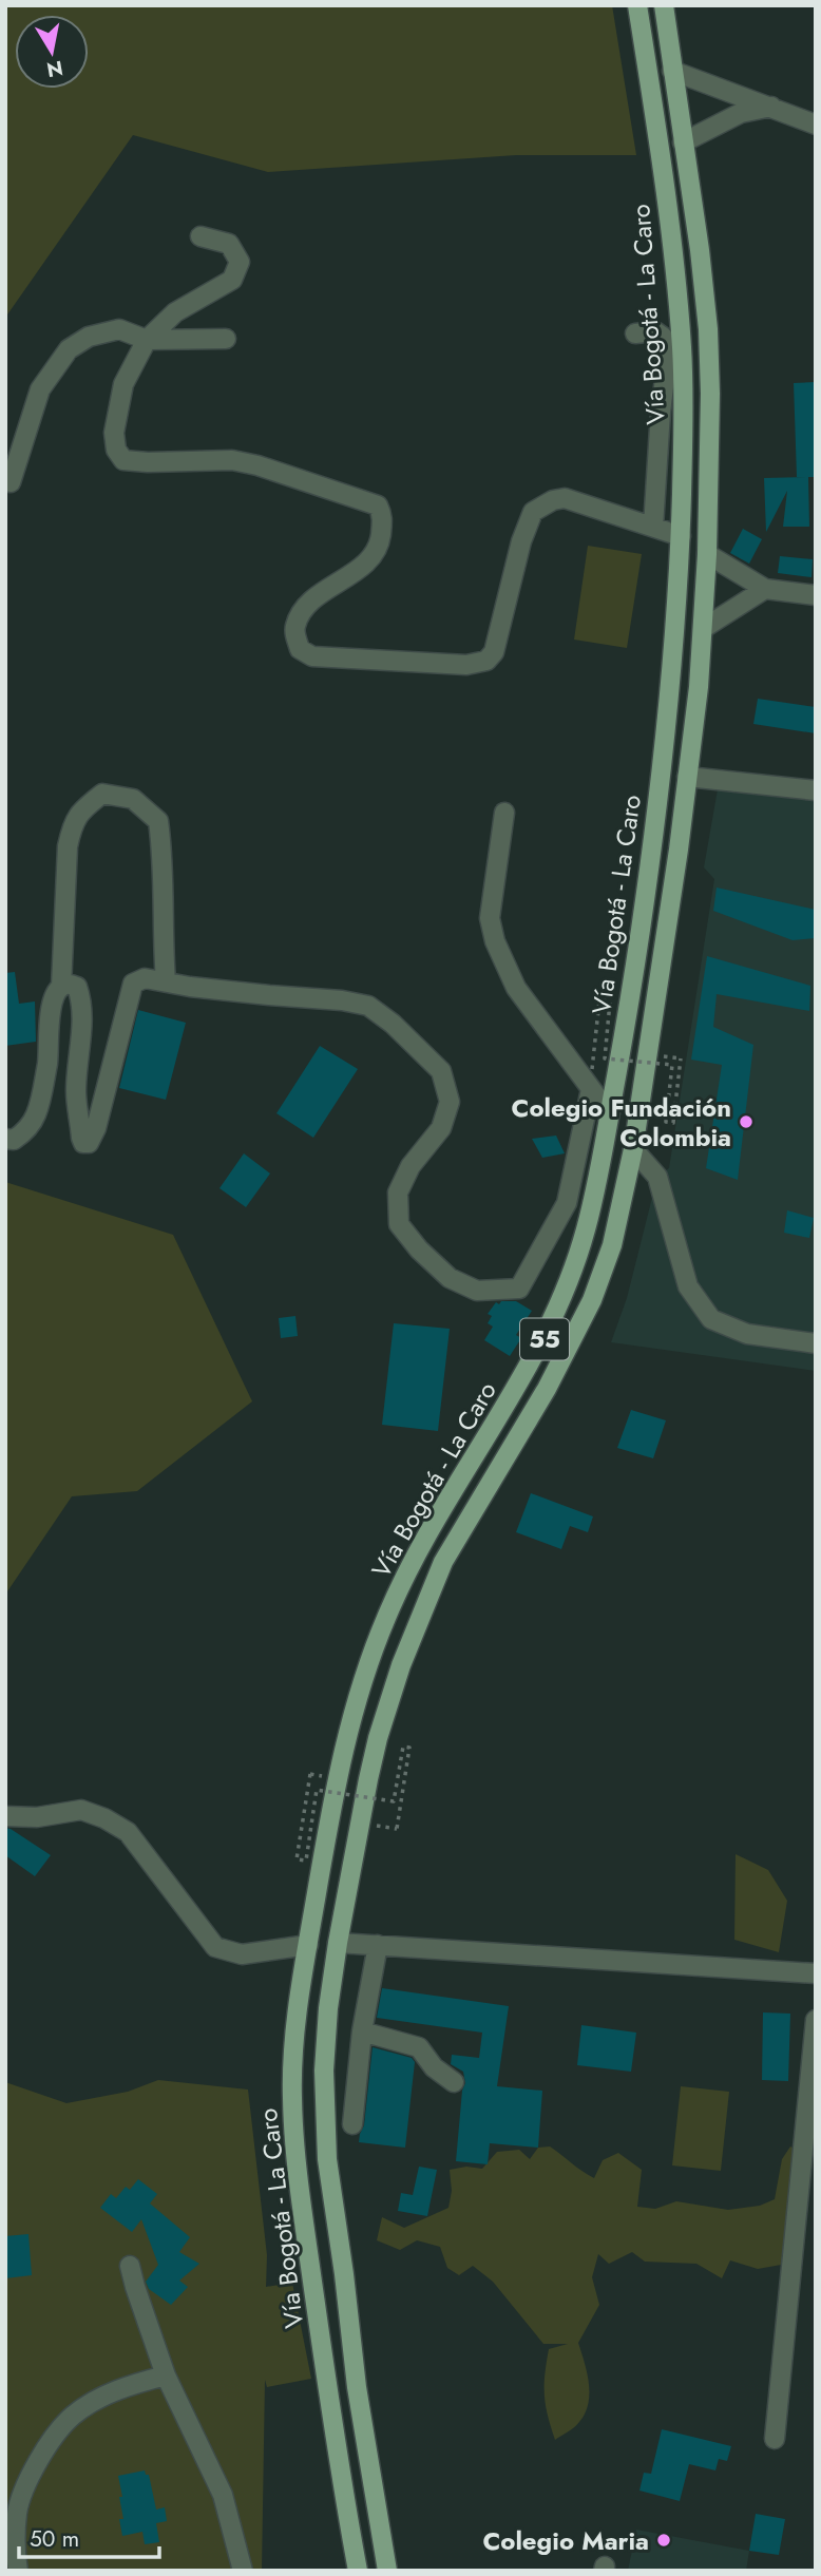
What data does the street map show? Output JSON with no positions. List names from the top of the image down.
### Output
{
  "streets": {
    "main road": ["Vía Bogotá - La Caro", "55"]
  },
  "crossings": [
    ["Vía Bogotá - La Caro", "55"]
  ],
  "places": ["Colegio Fundación Colombia", "Colegio Maria"],
  "scale_bar": "50 m",
  "north": "bottom"
}
